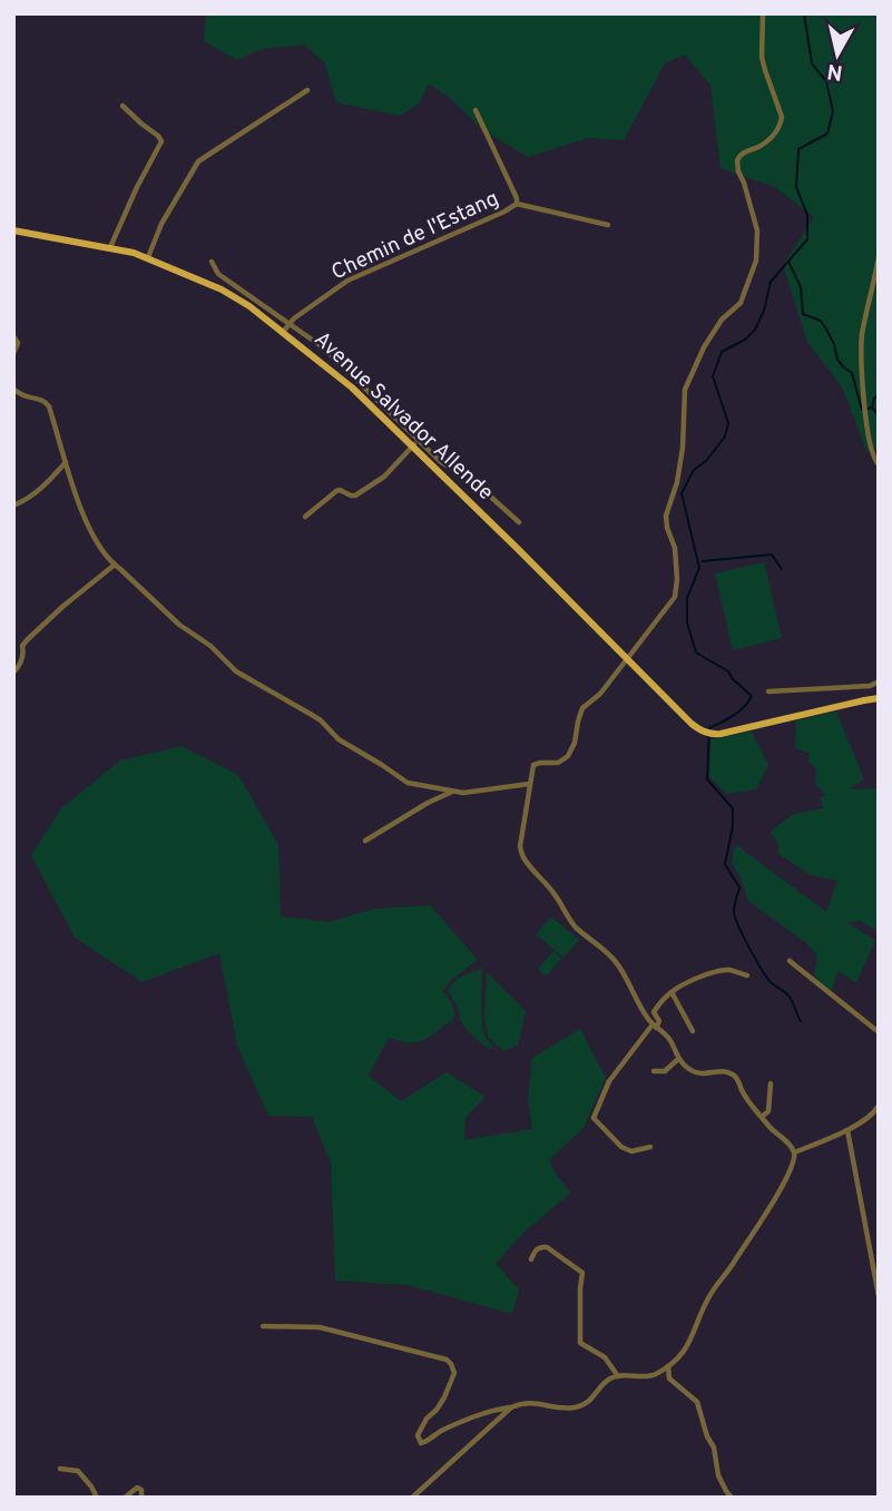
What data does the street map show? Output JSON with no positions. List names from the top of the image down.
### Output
{
  "streets": {
    "main road": ["Avenue Salvador Allende"],
    "street": ["Chemin de l'Estang"]
  },
  "crossings": [
    ["Chemin de l'Estang", "Avenue Salvador Allende"]
  ],
  "north": "bottom"
}
